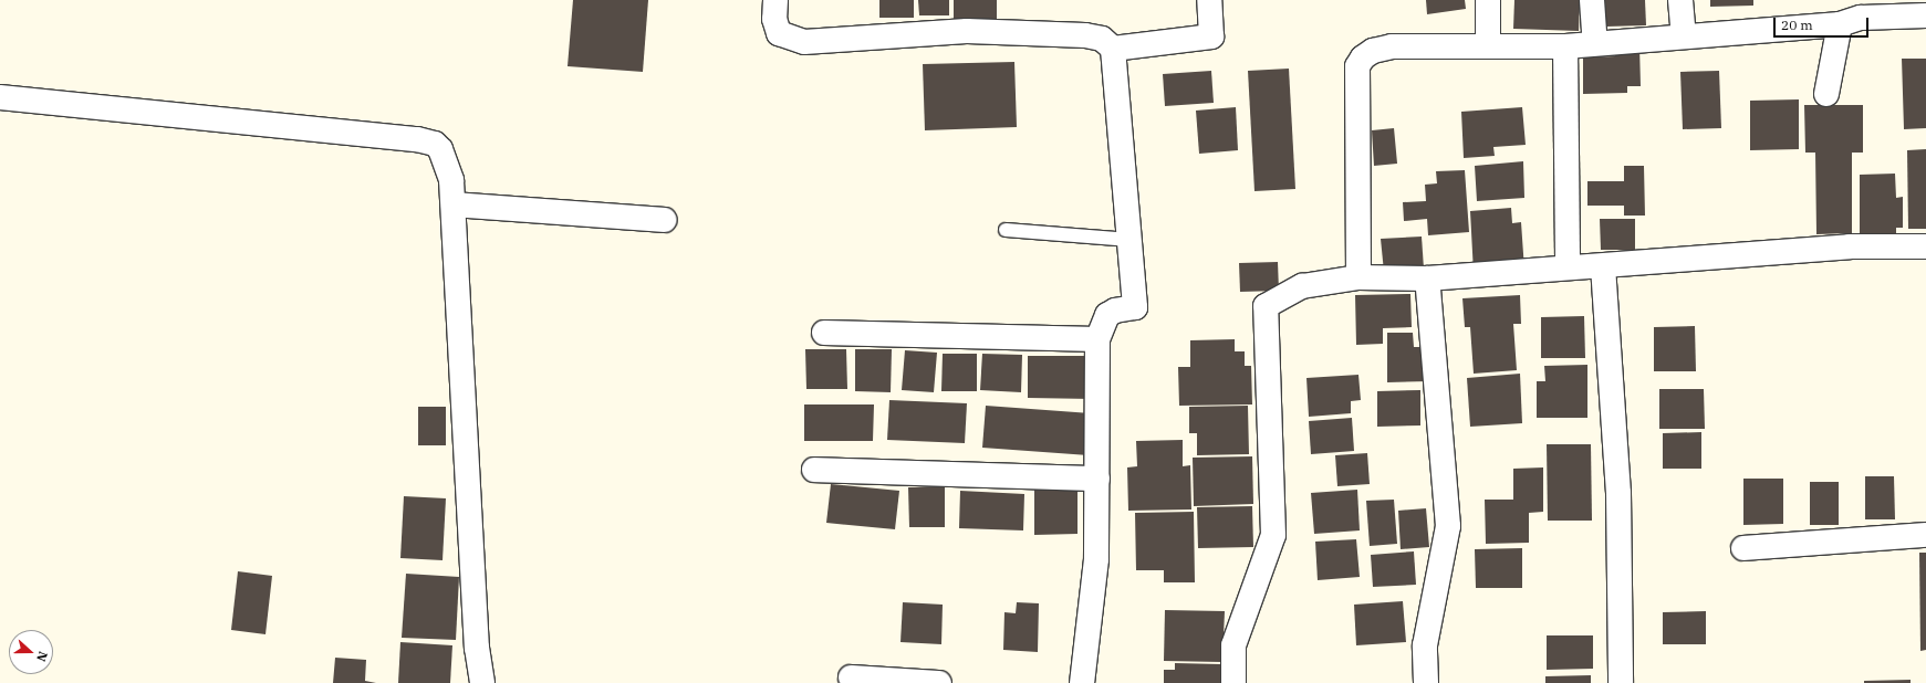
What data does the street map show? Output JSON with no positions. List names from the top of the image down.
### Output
{
  "scale_bar": "20 m",
  "north": "right"
}
